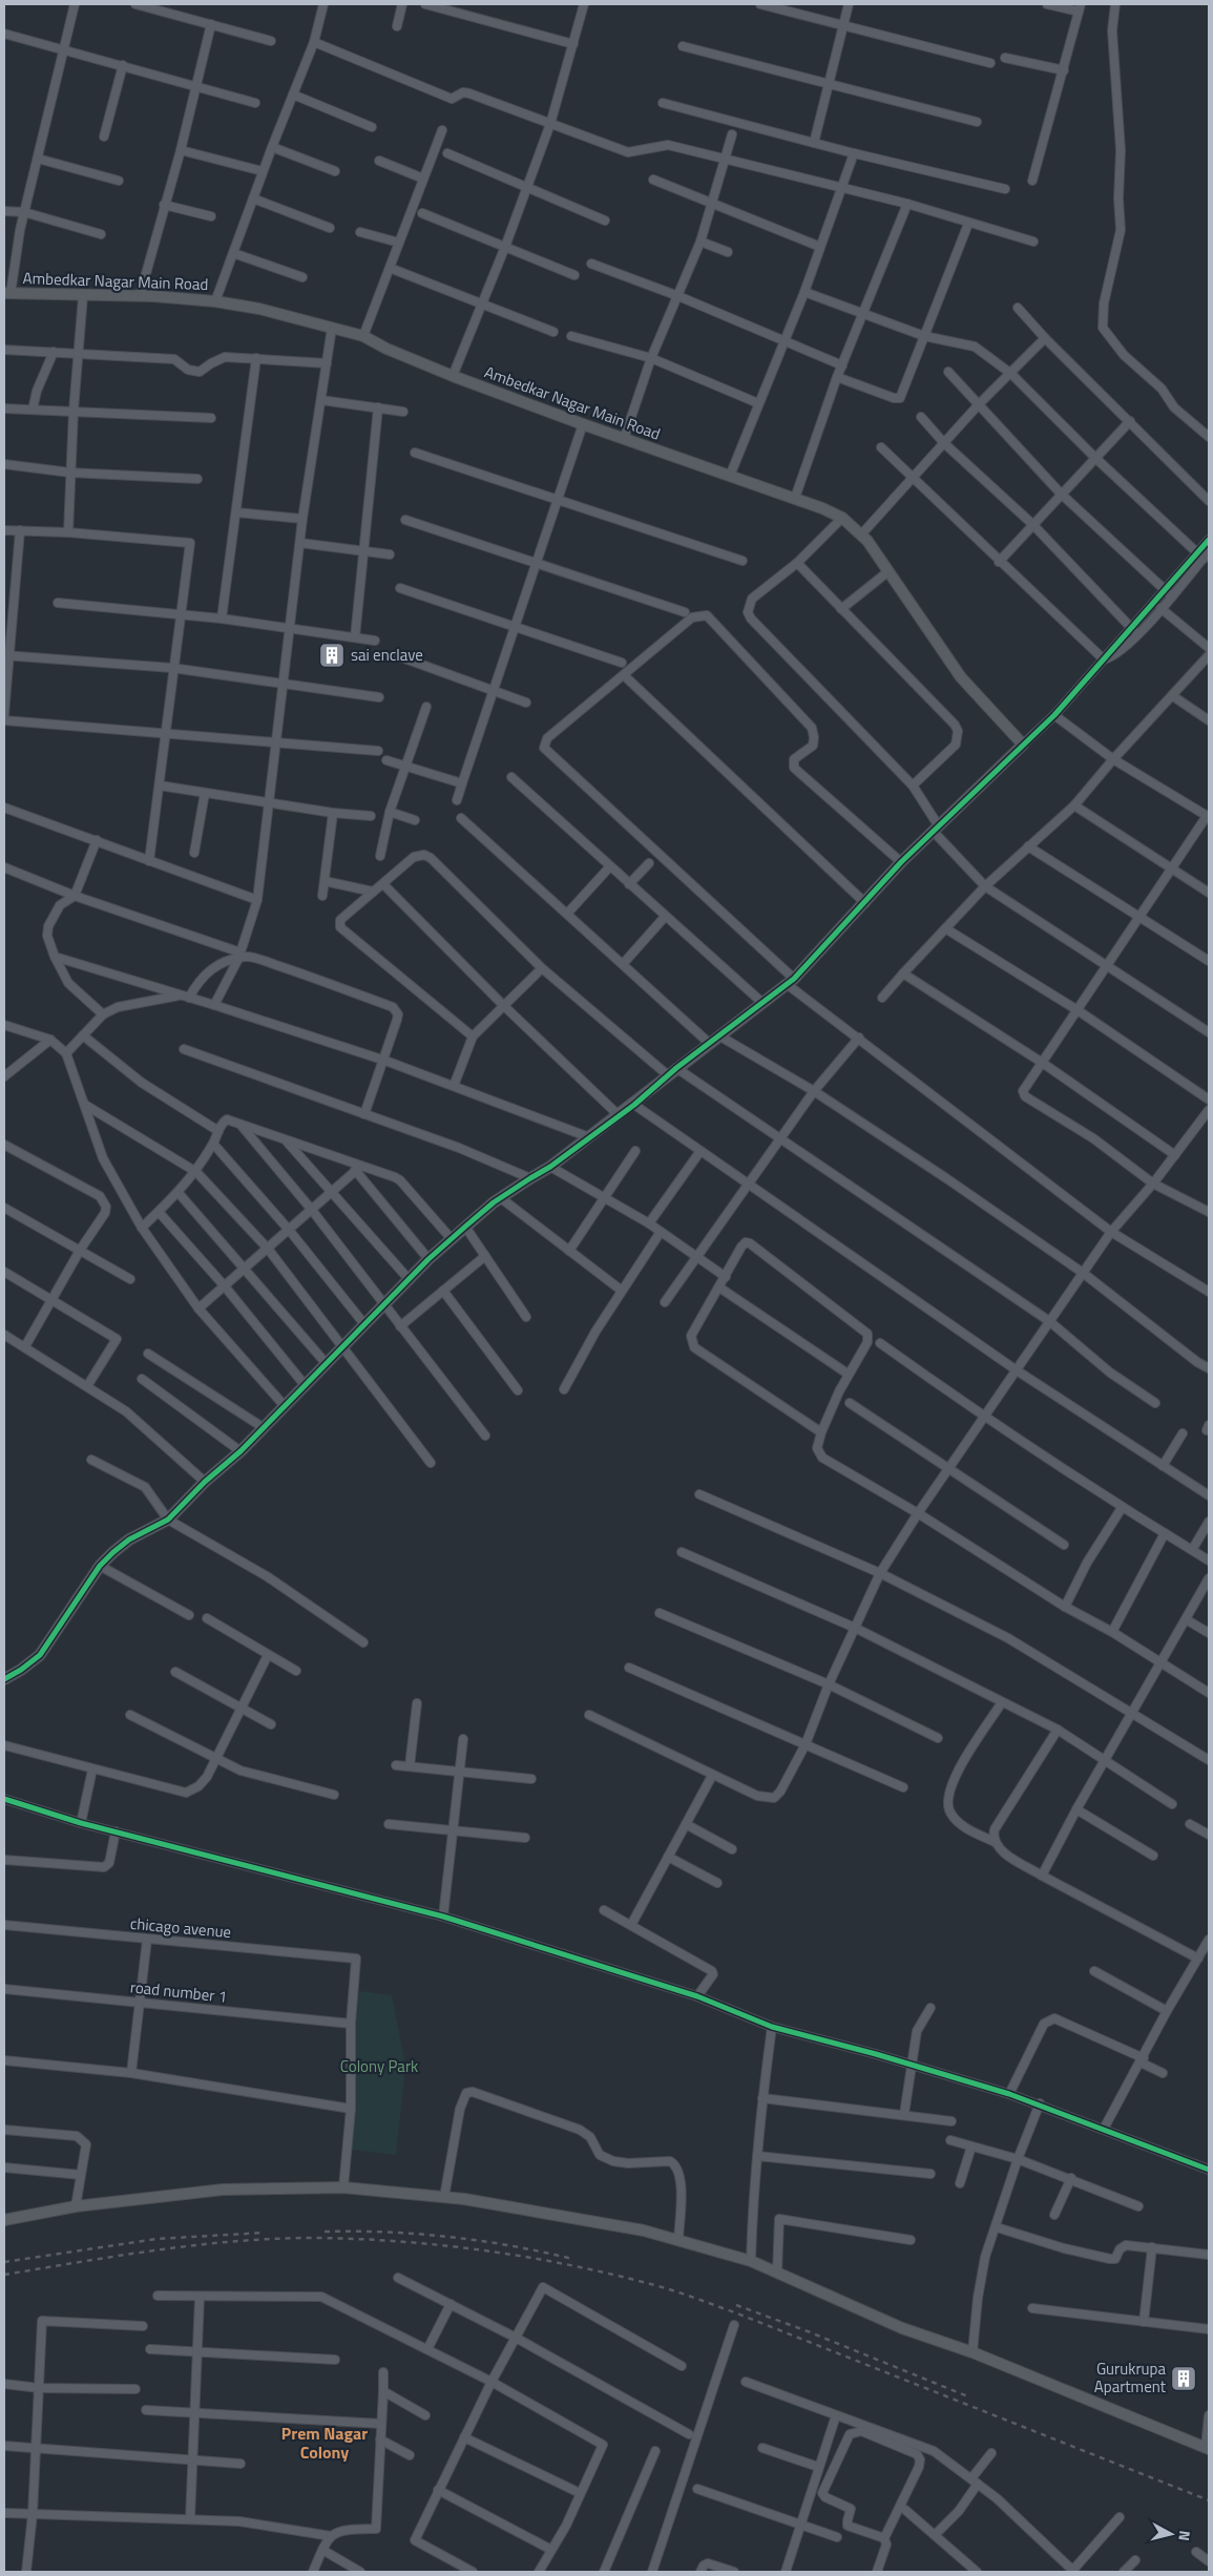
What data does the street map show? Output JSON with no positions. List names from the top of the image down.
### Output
{
  "streets": {
    "street": ["Ambedkar Nagar Main Road", "chicago avenue", "road number 1"]
  },
  "crossings": [
    ["chicago avenue", "road number 1"]
  ],
  "districts": ["Prem Nagar Colony"],
  "parks": ["Colony Park"],
  "places": {
    "building": ["sai enclave", "Gurukrupa Apartment"]
  },
  "north": "right"
}
